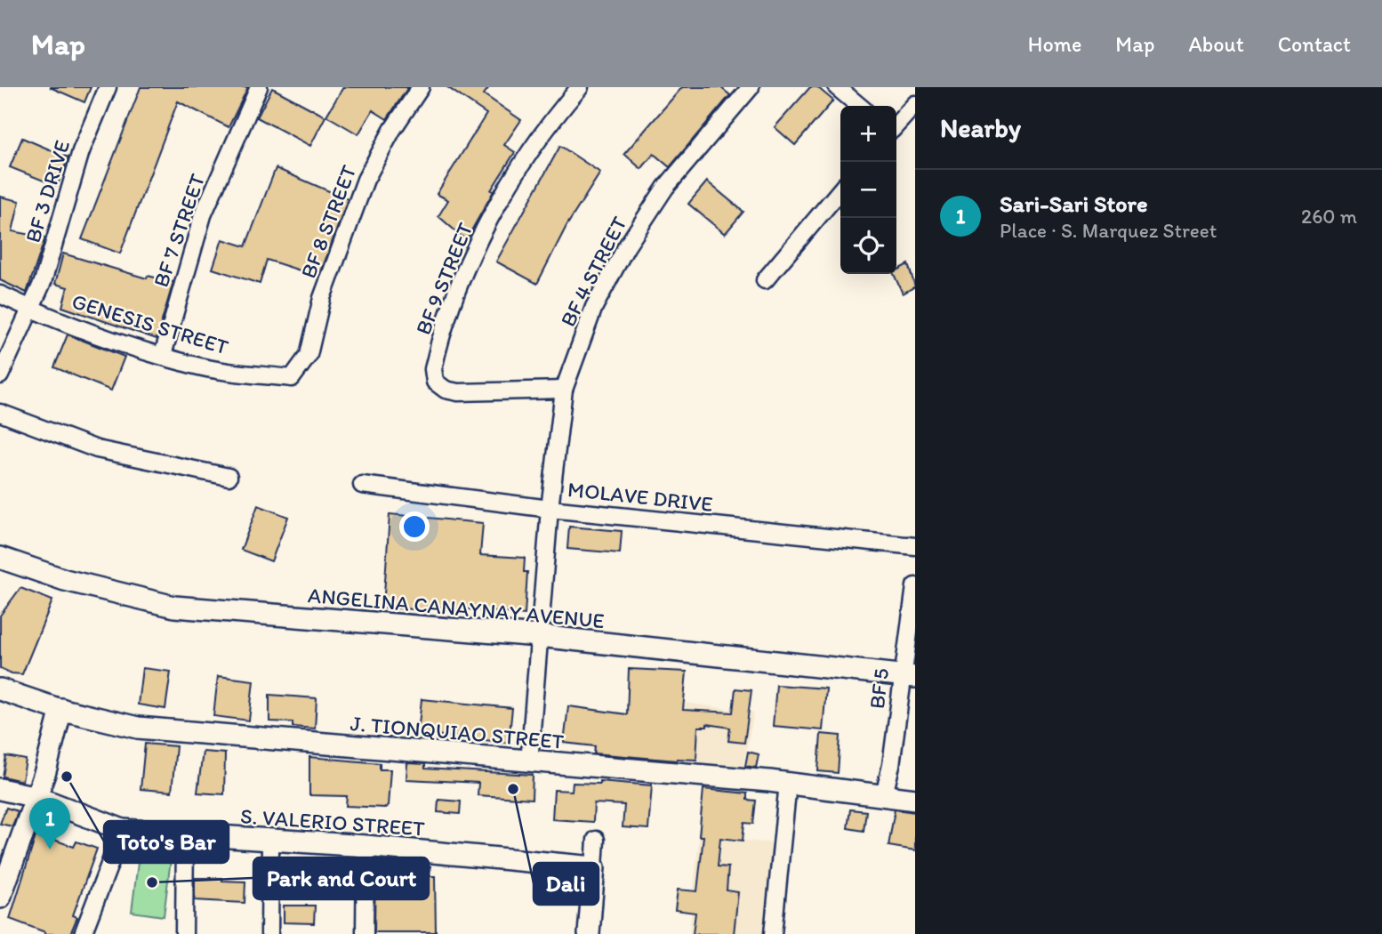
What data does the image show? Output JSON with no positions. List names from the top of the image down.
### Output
{
  "streets": {
    "street": [
      "BF 3 DRIVE",
      "BF 8 STREET",
      "BF 7 STREET",
      "BF 4 STREET",
      "BF 9 STREET",
      "GENESIS STREET",
      "MOLAVE DRIVE",
      "ANGELINA CANAYNAY AVENUE",
      "BF 5",
      "J. TIONQUIAO STREET",
      "S. VALERIO STREET"
    ]
  },
  "crossings": [
    ["BF 3 DRIVE", "GENESIS STREET"],
    ["BF 8 STREET", "GENESIS STREET"],
    ["BF 7 STREET", "GENESIS STREET"],
    ["BF 4 STREET", "BF 9 STREET"],
    ["BF 4 STREET", "MOLAVE DRIVE"],
    ["BF 4 STREET", "ANGELINA CANAYNAY AVENUE"],
    ["BF 4 STREET", "J. TIONQUIAO STREET"],
    ["ANGELINA CANAYNAY AVENUE", "BF 5"],
    ["BF 5", "J. TIONQUIAO STREET"]
  ],
  "places": ["Toto's Bar", "Dali", "Park and Court"],
  "page": {
    "header": "Map",
    "nav": [
      "Home",
      "Map",
      "About",
      "Contact"
    ],
    "heading": "Nearby",
    "map_buttons": ["+", "−"],
    "list": [
      {
        "mark": "1",
        "name": "Sari-Sari Store",
        "note": "Place · S. Marquez Street",
        "value": "260 m"
      }
    ],
    "pins": "1"
  }
}
